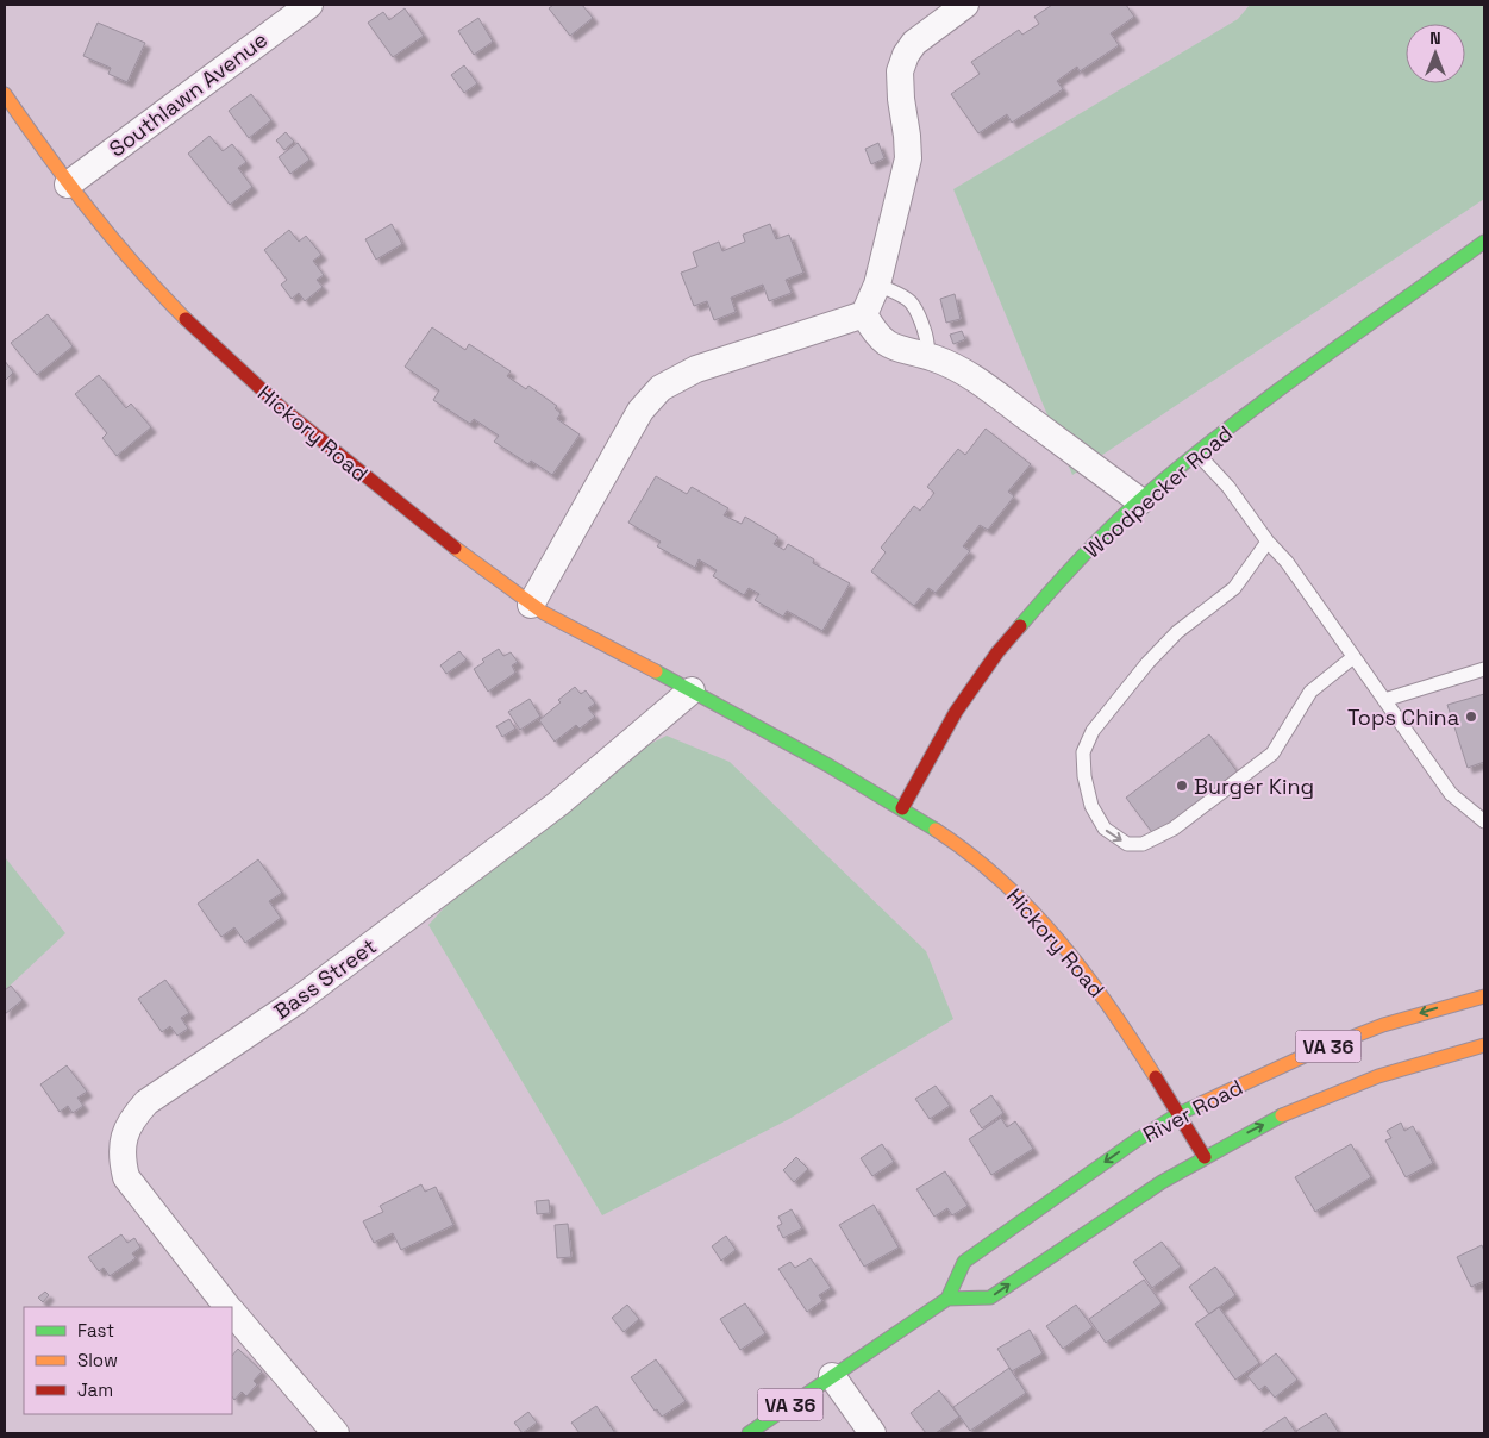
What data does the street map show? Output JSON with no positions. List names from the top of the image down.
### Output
{
  "streets": {
    "main road": [
      "Hickory Road",
      "Woodpecker Road",
      "VA 36",
      "River Road"
    ],
    "street": ["Southlawn Avenue", "Bass Street"]
  },
  "crossings": [
    ["Southlawn Avenue", "Hickory Road"],
    ["Hickory Road", "Woodpecker Road"],
    ["Hickory Road", "Bass Street"],
    ["Hickory Road", "VA 36"],
    ["Hickory Road", "River Road"],
    ["VA 36", "River Road"]
  ],
  "places": ["Tops China", "Burger King"],
  "legend": ["Fast", "Slow", "Jam"],
  "north": "top"
}
